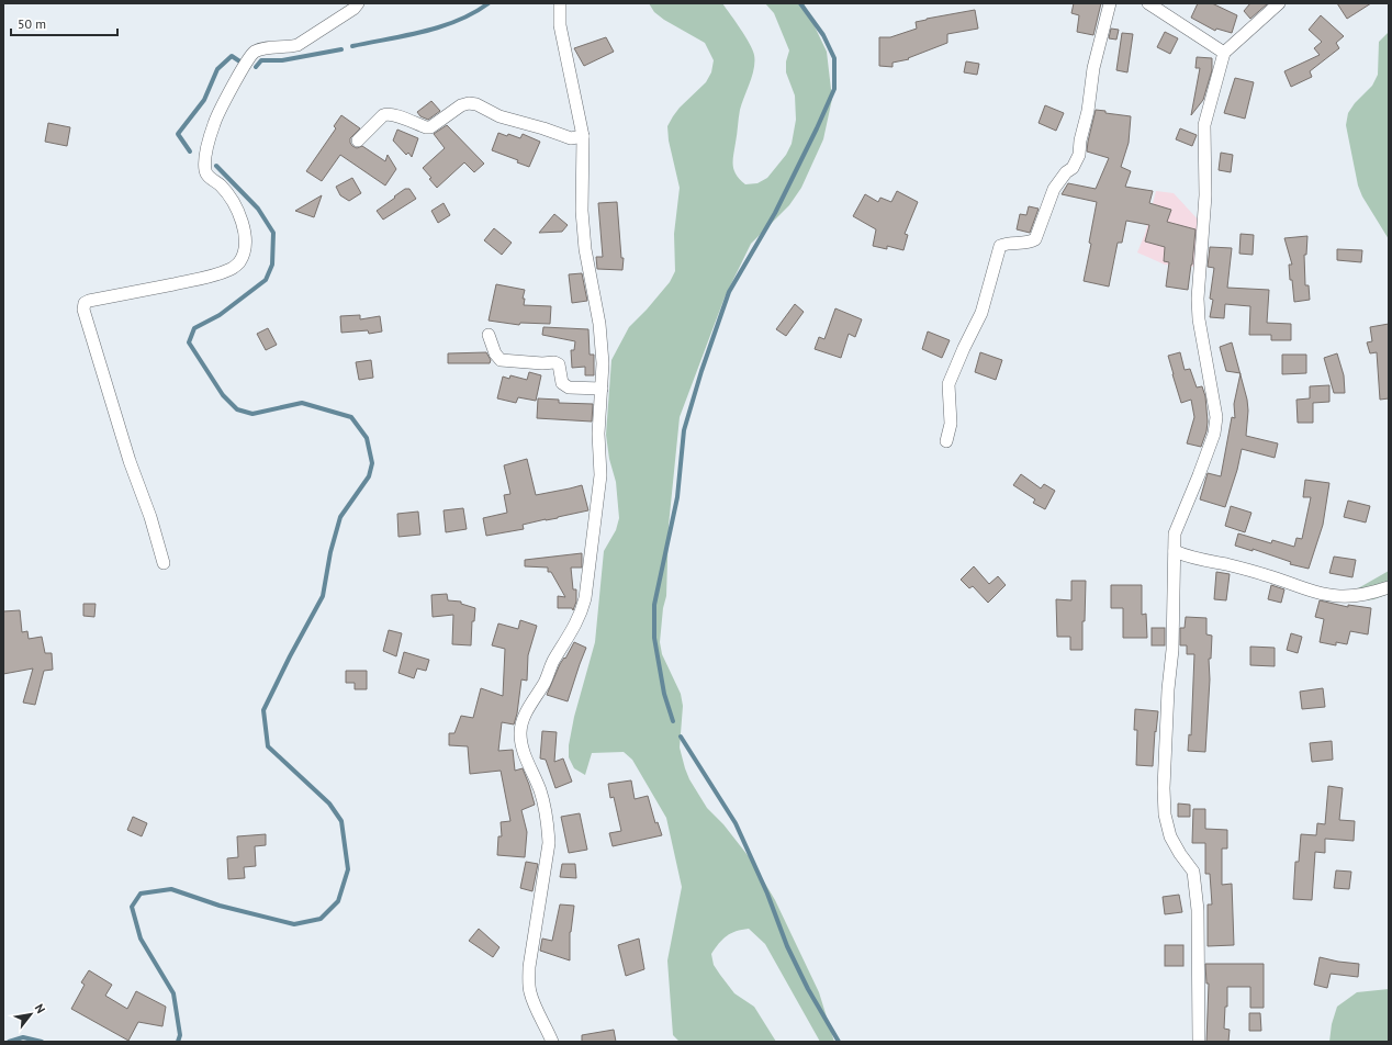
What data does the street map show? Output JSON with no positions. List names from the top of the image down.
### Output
{
  "scale_bar": "50 m",
  "north": "top right"
}
